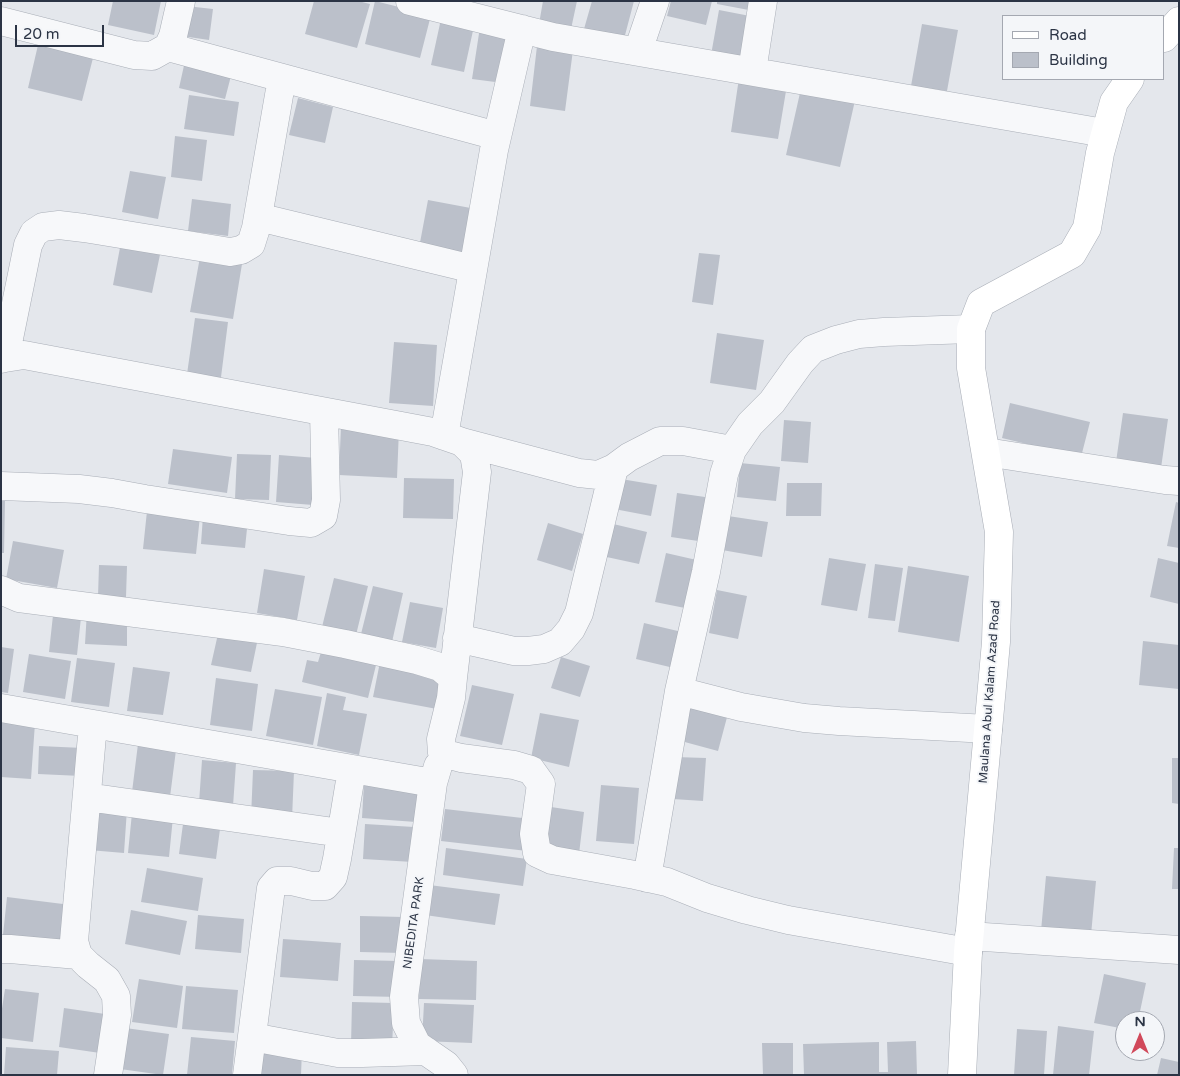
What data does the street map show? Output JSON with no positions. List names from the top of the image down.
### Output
{
  "streets": {
    "street": ["Maulana Abul Kalam Azad Road", "NIBEDITA PARK"]
  },
  "legend": ["Road", "Building"],
  "scale_bar": "20 m",
  "north": "top"
}
